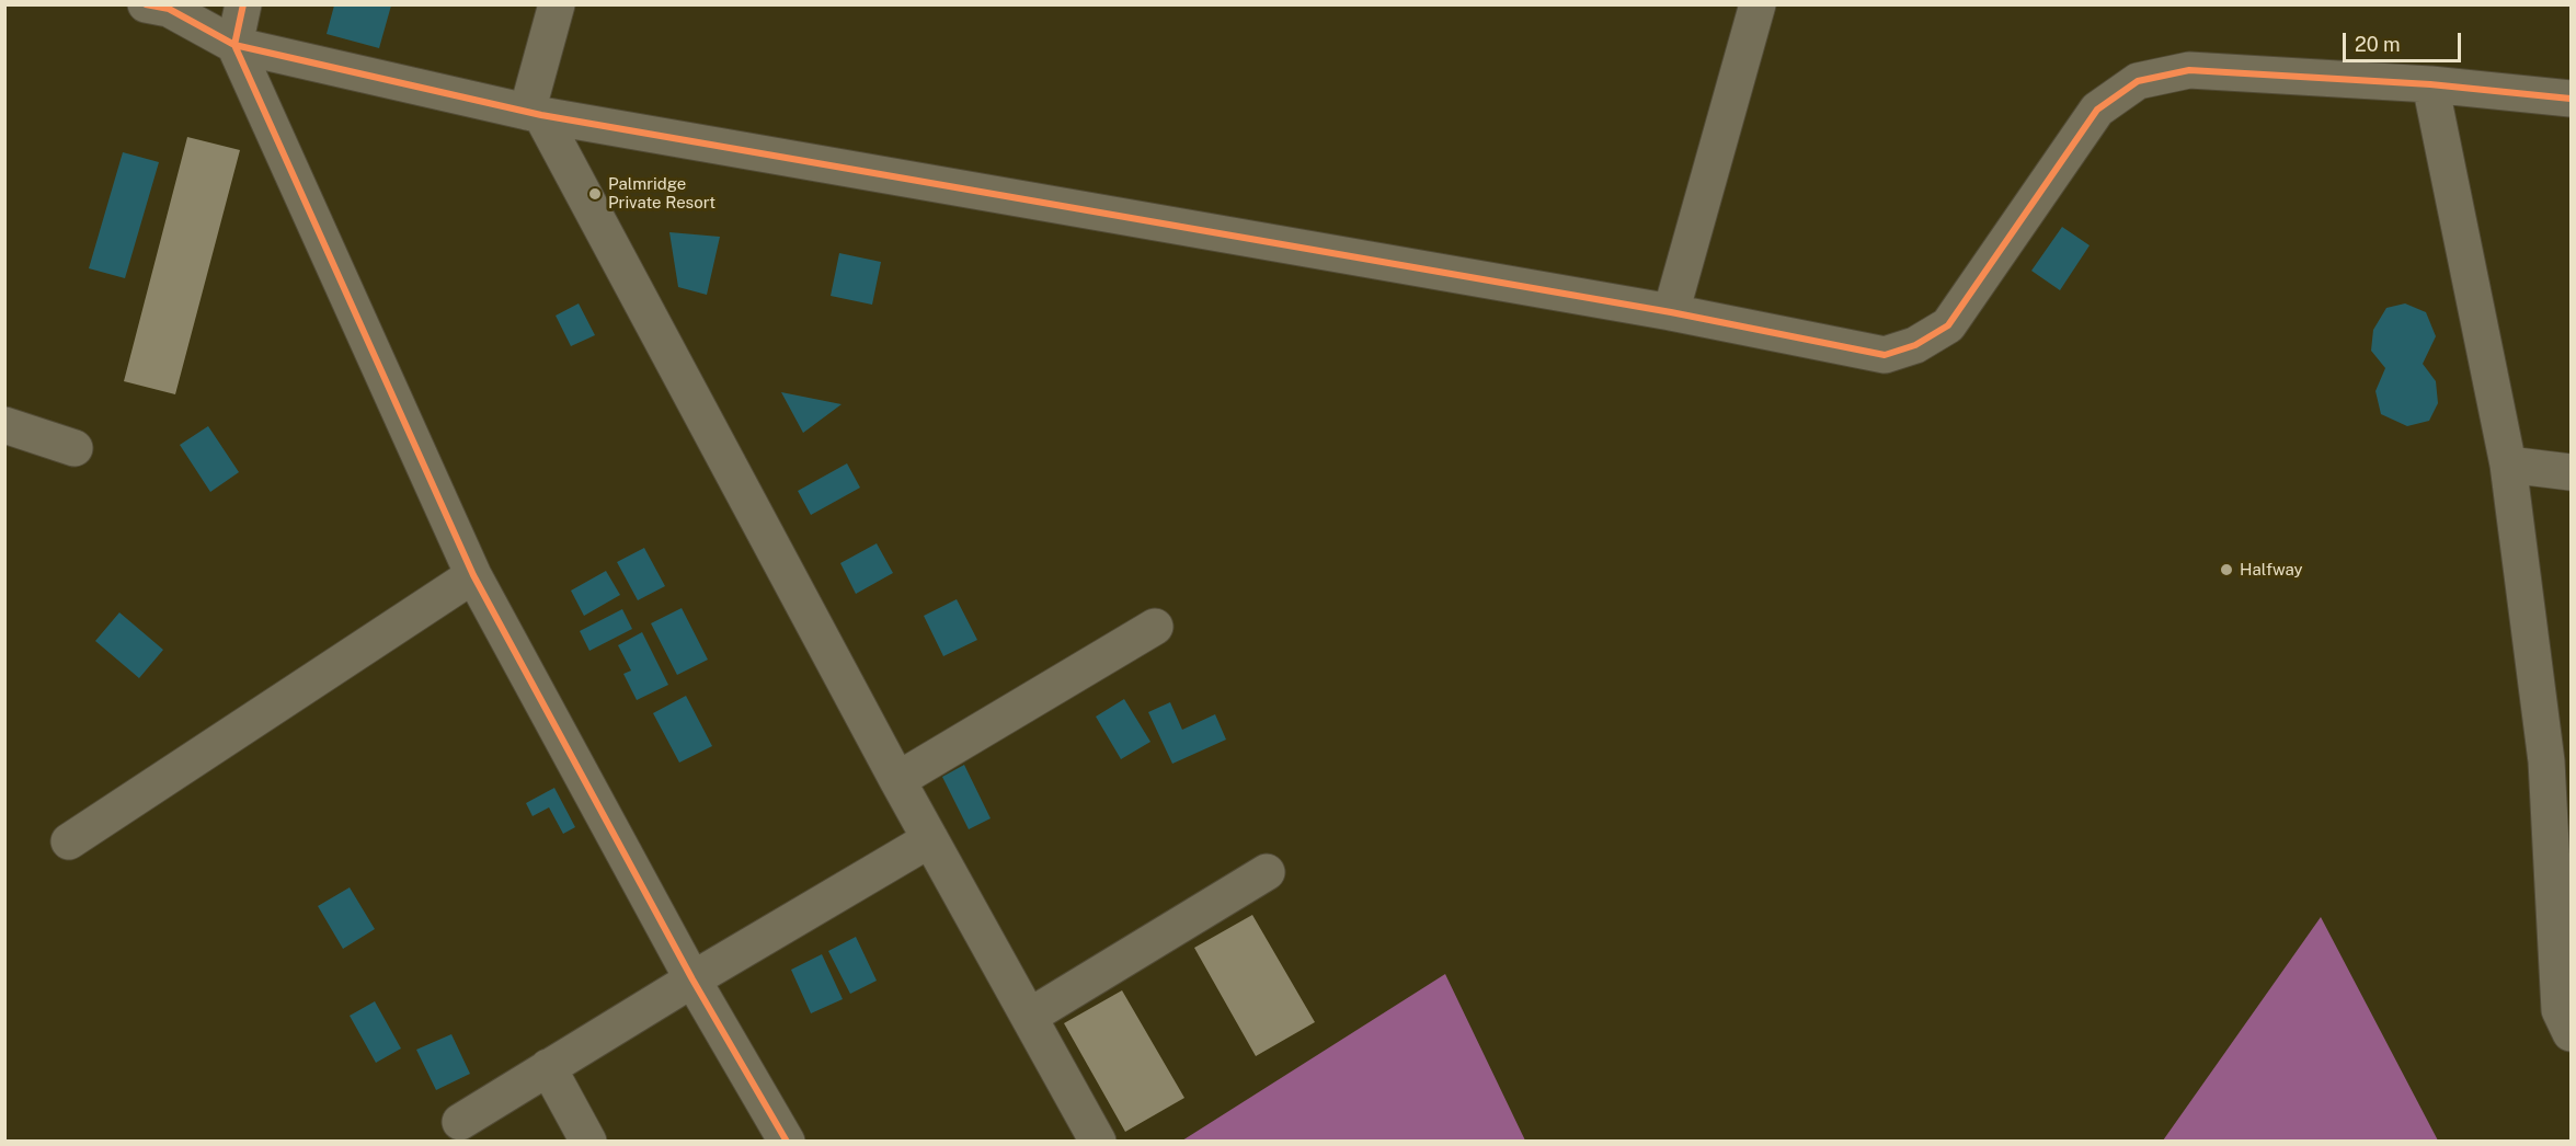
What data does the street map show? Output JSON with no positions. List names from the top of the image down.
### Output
{
  "places": ["Palmridge Private Resort", "Halfway"],
  "scale_bar": "20 m"
}
